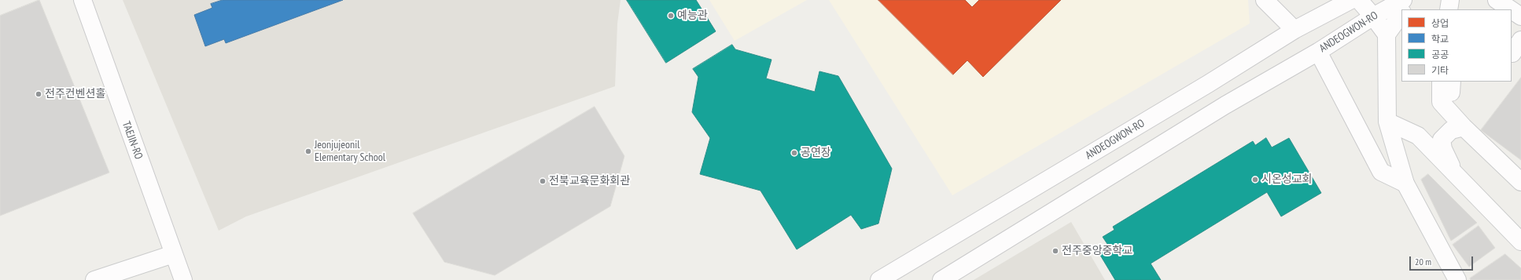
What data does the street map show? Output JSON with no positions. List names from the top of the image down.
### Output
{
  "streets": {
    "street": ["ANDEOGWON-RO", "TAEJIN-RO"]
  },
  "places": [
    "예능관",
    "전주컨벤션홀",
    "Jeonjujeonil Elementary School",
    "공연장",
    "시온성교회",
    "전북교육문화회관",
    "전주중앙중학교"
  ],
  "legend": [
    "상업",
    "학교",
    "공공",
    "기타"
  ],
  "scale_bar": "20 m"
}
